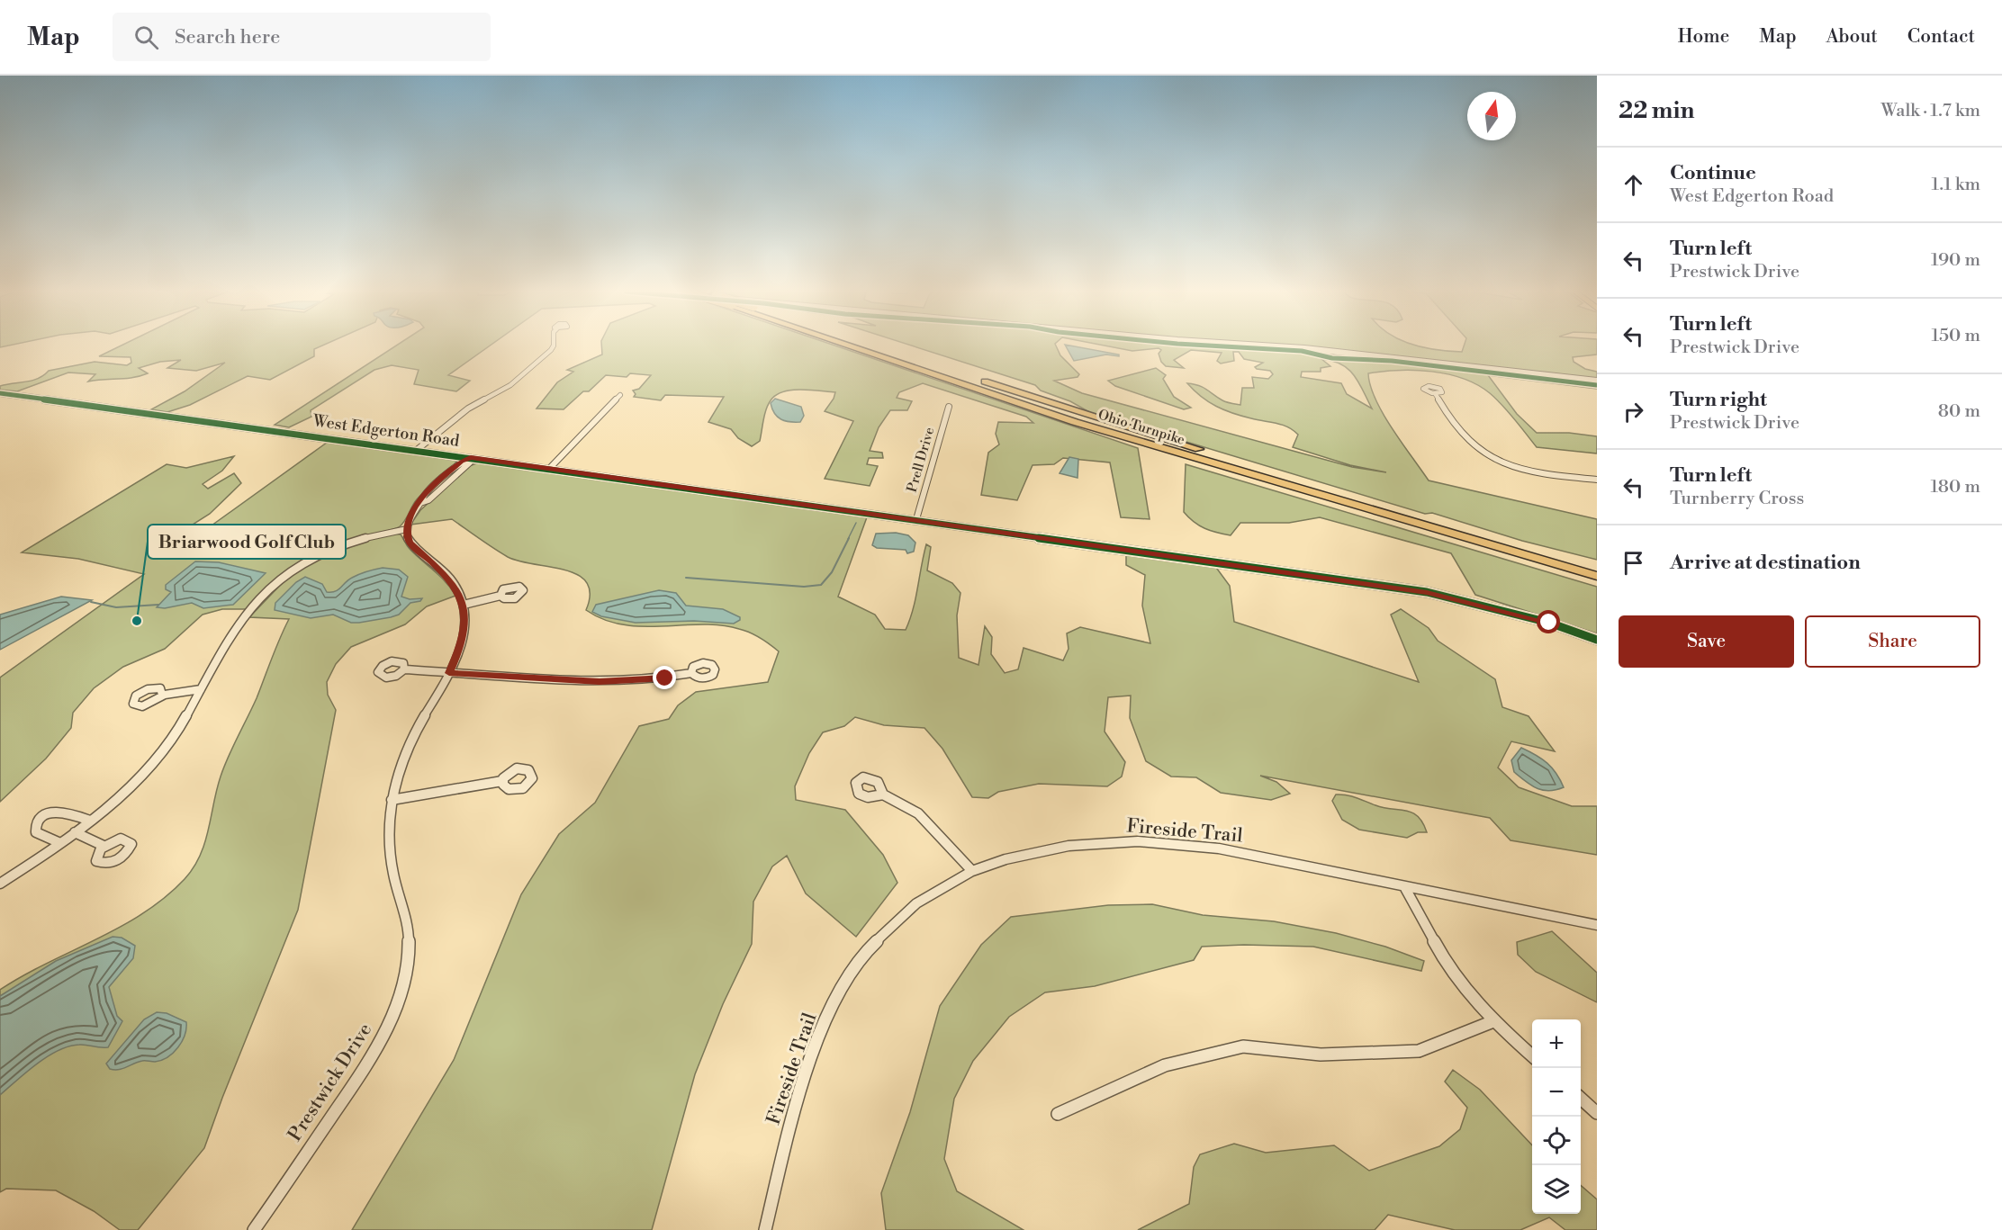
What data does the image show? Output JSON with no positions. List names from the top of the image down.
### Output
{
  "streets": {
    "highway": ["Ohio Turnpike"],
    "street": [
      "West Edgerton Road",
      "Prell Drive",
      "Fireside Trail",
      "Prestwick Drive"
    ]
  },
  "crossings": [
    ["West Edgerton Road", "Prell Drive"]
  ],
  "places": ["Briarwood Golf Club"],
  "north": "top",
  "page": {
    "header": "Map",
    "search": "Search here",
    "nav": [
      "Home",
      "Map",
      "About",
      "Contact"
    ],
    "heading": ["22 min", "Walk · 1.7 km"],
    "list": [
      ["Continue", "West Edgerton Road", "1.1 km"],
      ["Turn left", "Prestwick Drive", "190 m"],
      ["Turn left", "Prestwick Drive", "150 m"],
      ["Turn right", "Prestwick Drive", "80 m"],
      ["Turn left", "Turnberry Cross", "180 m"],
      "Arrive at destination"
    ],
    "buttons": ["Save", "Share"],
    "map_buttons": ["+", "−"]
  }
}
